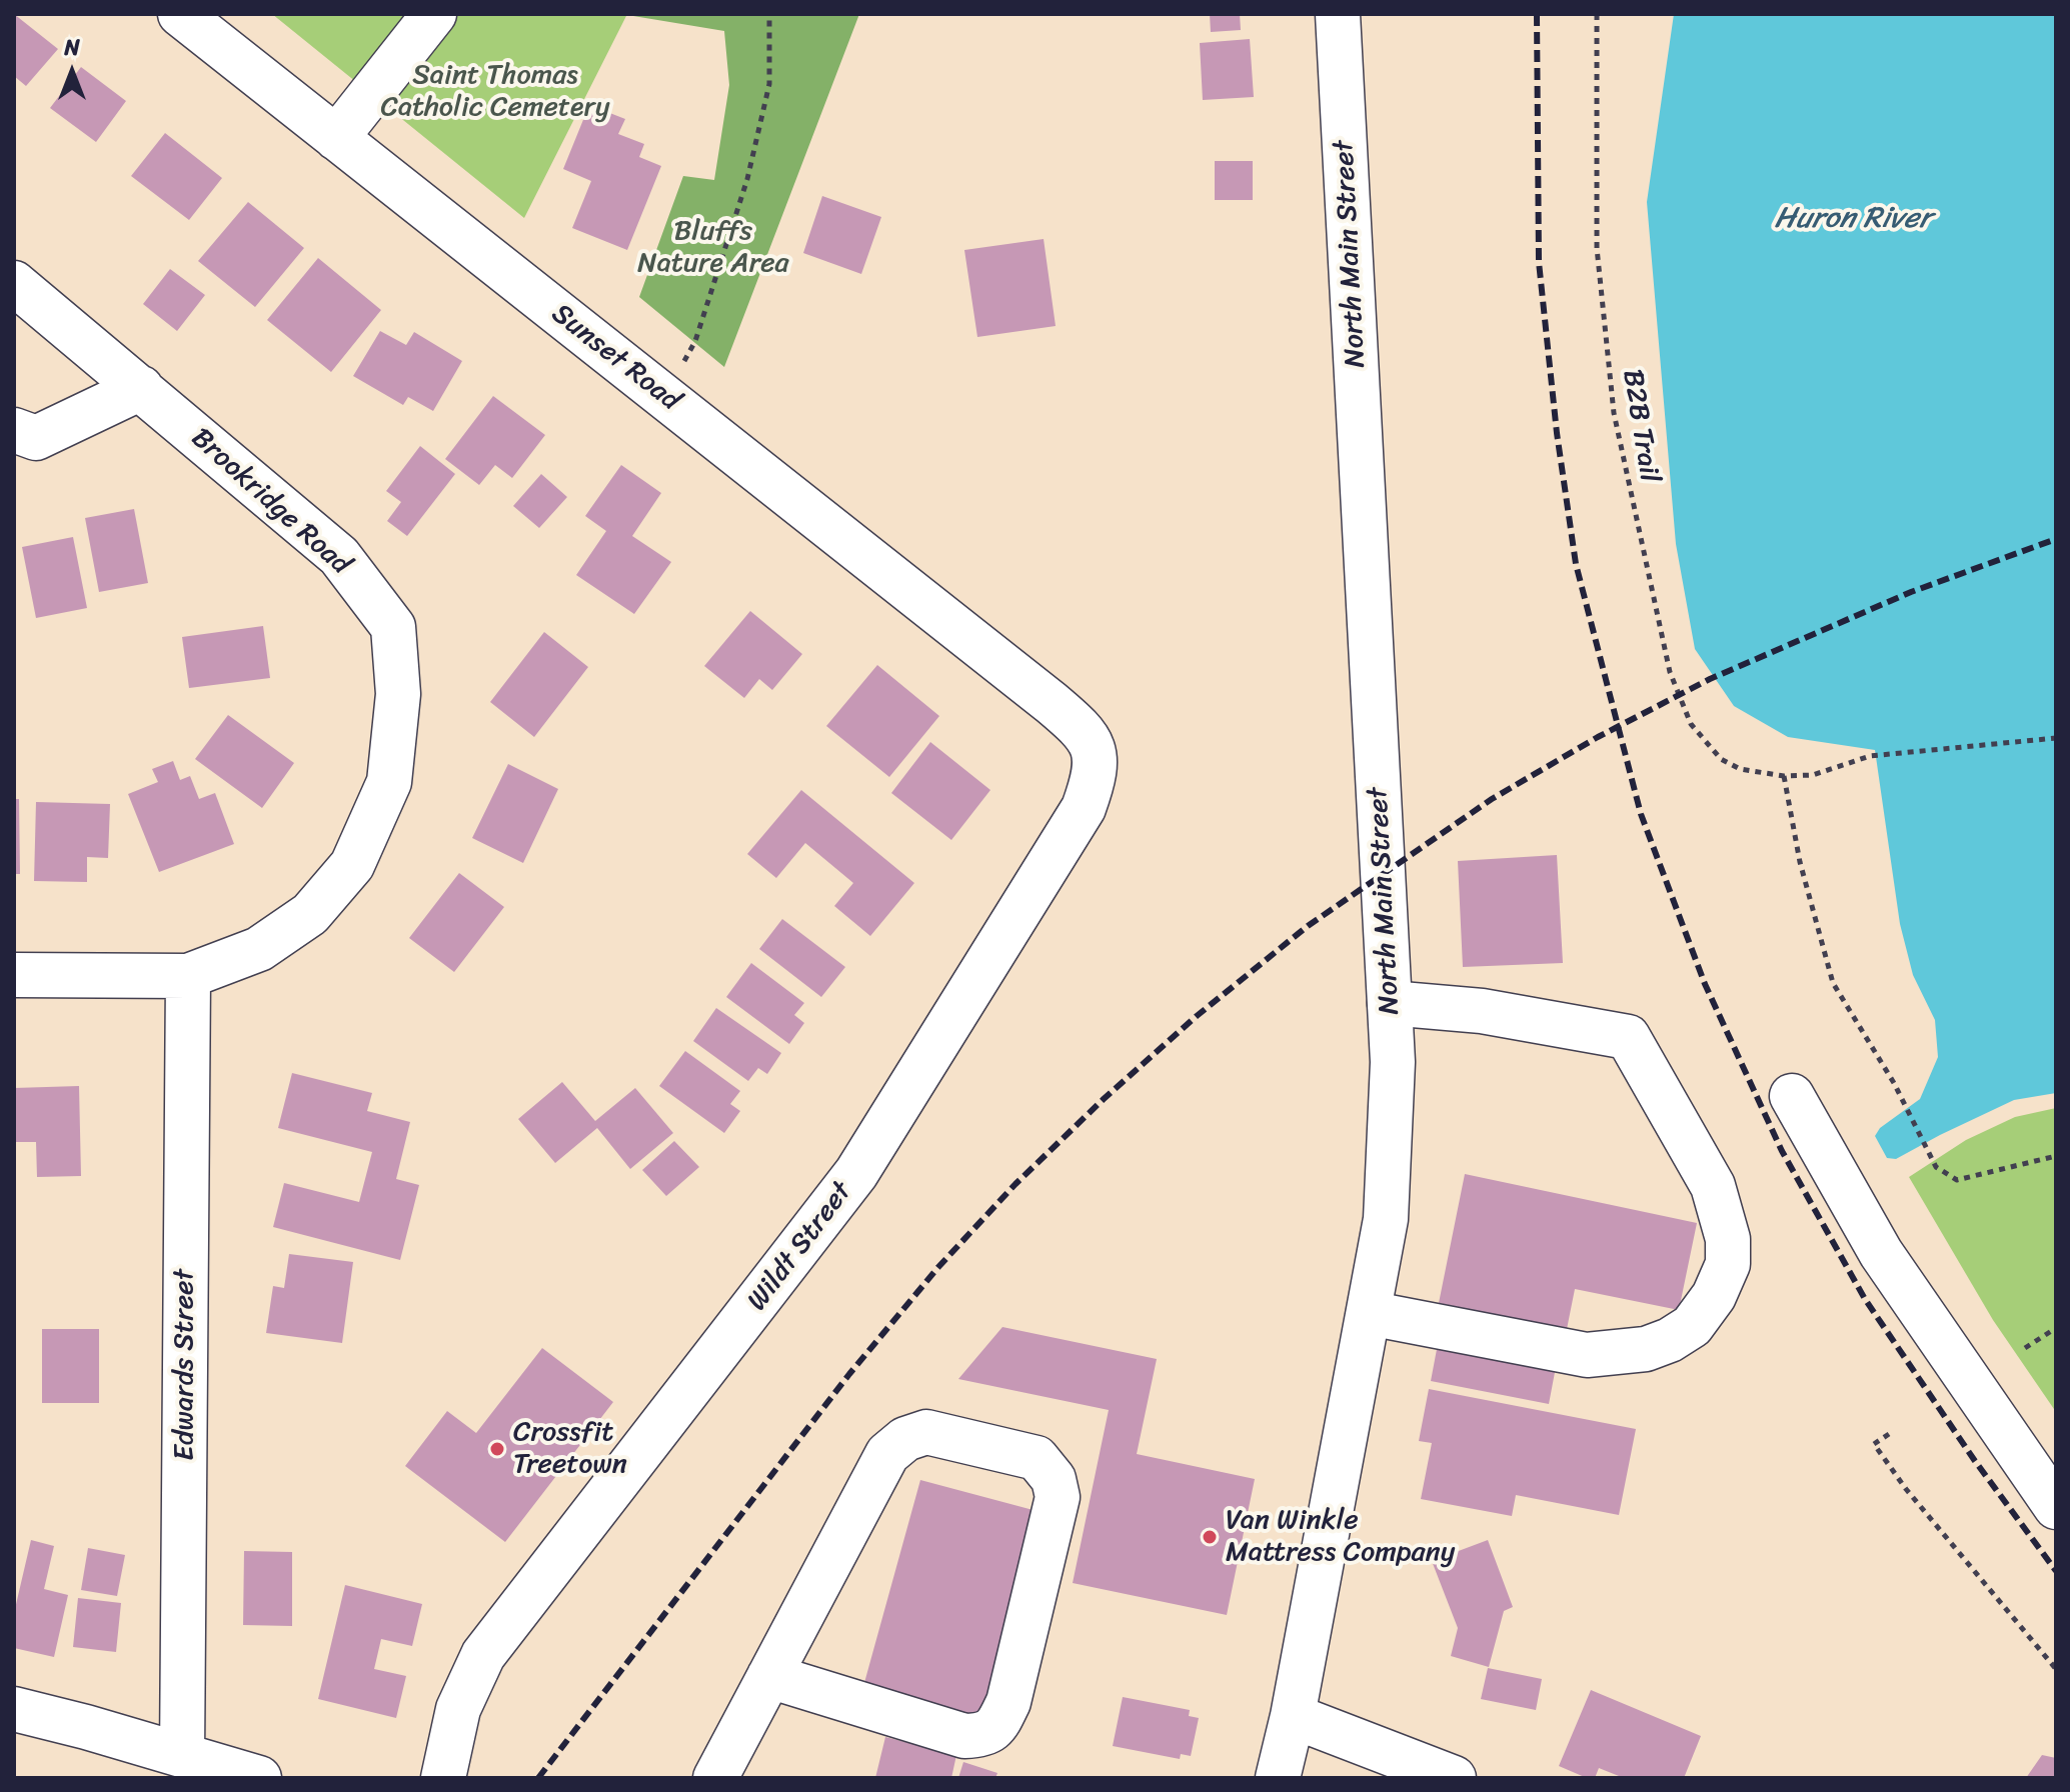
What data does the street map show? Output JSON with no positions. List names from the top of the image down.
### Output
{
  "streets": {
    "street": [
      "North Main Street",
      "Sunset Road",
      "Brookridge Road",
      "Wildt Street",
      "Edwards Street"
    ],
    "path": ["B2B Trail"]
  },
  "crossings": [
    ["Sunset Road", "Wildt Street"],
    ["Brookridge Road", "Edwards Street"]
  ],
  "water": ["Huron River"],
  "parks": ["Saint Thomas Catholic Cemetery", "Bluffs Nature Area"],
  "places": ["Crossfit Treetown", "Van Winkle Mattress Company"],
  "north": "top"
}
